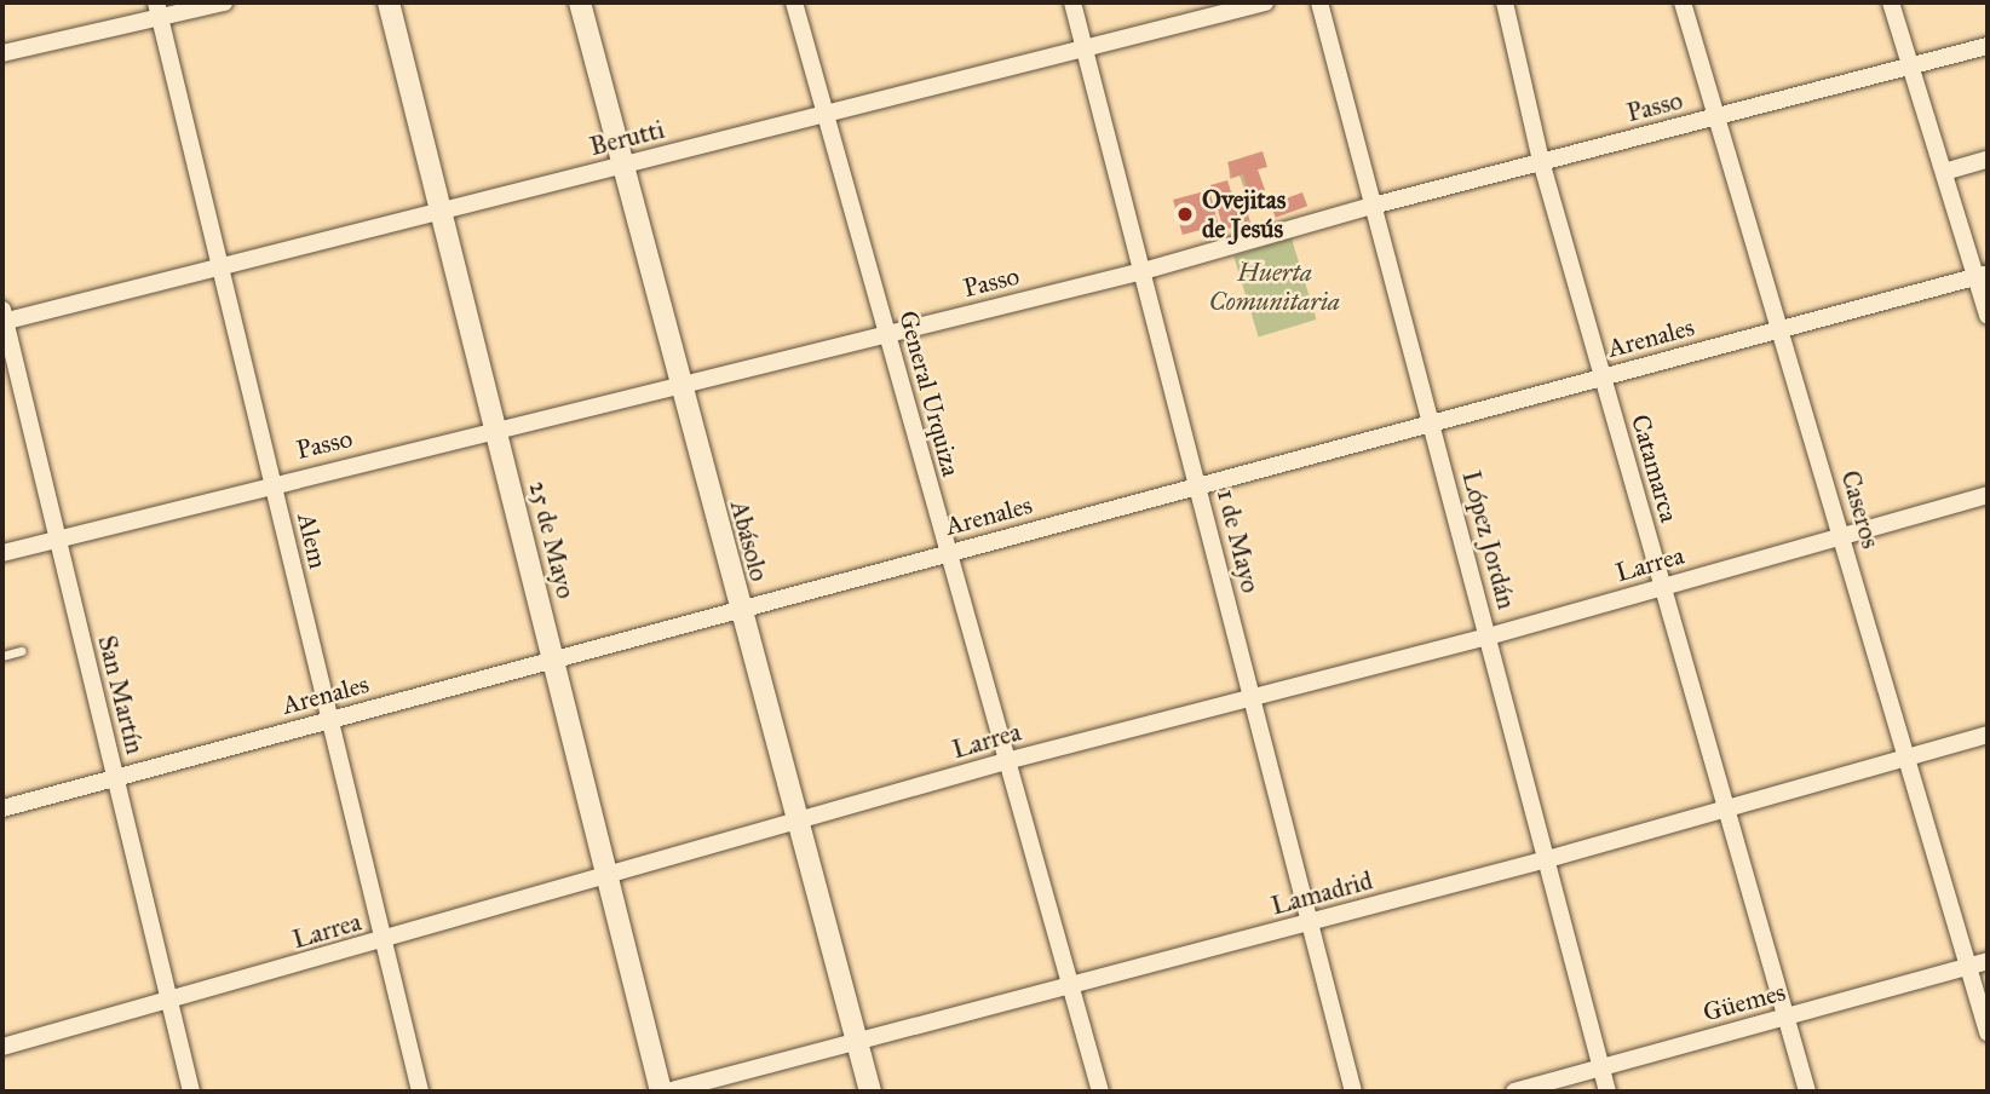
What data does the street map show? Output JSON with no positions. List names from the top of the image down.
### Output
{
  "streets": {
    "street": [
      "Passo",
      "Berutti",
      "Arenales",
      "General Urquiza",
      "Catamarca",
      "Caseros",
      "25 de Mayo",
      "López Jordán",
      "Alem",
      "Abásolo",
      "1 de Mayo",
      "Larrea",
      "San Martín",
      "Lamadrid",
      "Güemes"
    ]
  },
  "crossings": [
    ["Passo", "General Urquiza"],
    ["Passo", "Catamarca"],
    ["Passo", "Caseros"],
    ["Passo", "25 de Mayo"],
    ["Passo", "López Jordán"],
    ["Passo", "Alem"],
    ["Passo", "Abásolo"],
    ["Passo", "1 de Mayo"],
    ["Passo", "San Martín"],
    ["Berutti", "General Urquiza"],
    ["Berutti", "25 de Mayo"],
    ["Berutti", "Alem"],
    ["Berutti", "Abásolo"],
    ["Berutti", "1 de Mayo"],
    ["Berutti", "San Martín"],
    ["Arenales", "General Urquiza"],
    ["Arenales", "Catamarca"],
    ["Arenales", "Caseros"],
    ["Arenales", "25 de Mayo"],
    ["Arenales", "López Jordán"],
    ["Arenales", "Alem"],
    ["Arenales", "Abásolo"],
    ["Arenales", "1 de Mayo"],
    ["Arenales", "San Martín"],
    ["General Urquiza", "Larrea"],
    ["General Urquiza", "Lamadrid"],
    ["Catamarca", "Larrea"],
    ["Catamarca", "Lamadrid"],
    ["Catamarca", "Güemes"],
    ["Caseros", "Larrea"],
    ["Caseros", "Lamadrid"],
    ["Caseros", "Güemes"],
    ["25 de Mayo", "Larrea"],
    ["25 de Mayo", "Lamadrid"],
    ["López Jordán", "Larrea"],
    ["López Jordán", "Lamadrid"],
    ["López Jordán", "Güemes"],
    ["Alem", "Larrea"],
    ["Abásolo", "Larrea"],
    ["Abásolo", "Lamadrid"],
    ["1 de Mayo", "Larrea"],
    ["1 de Mayo", "Lamadrid"],
    ["Larrea", "San Martín"]
  ],
  "parks": ["Huerta Comunitaria"],
  "places": ["Ovejitas de Jesús"]
}
